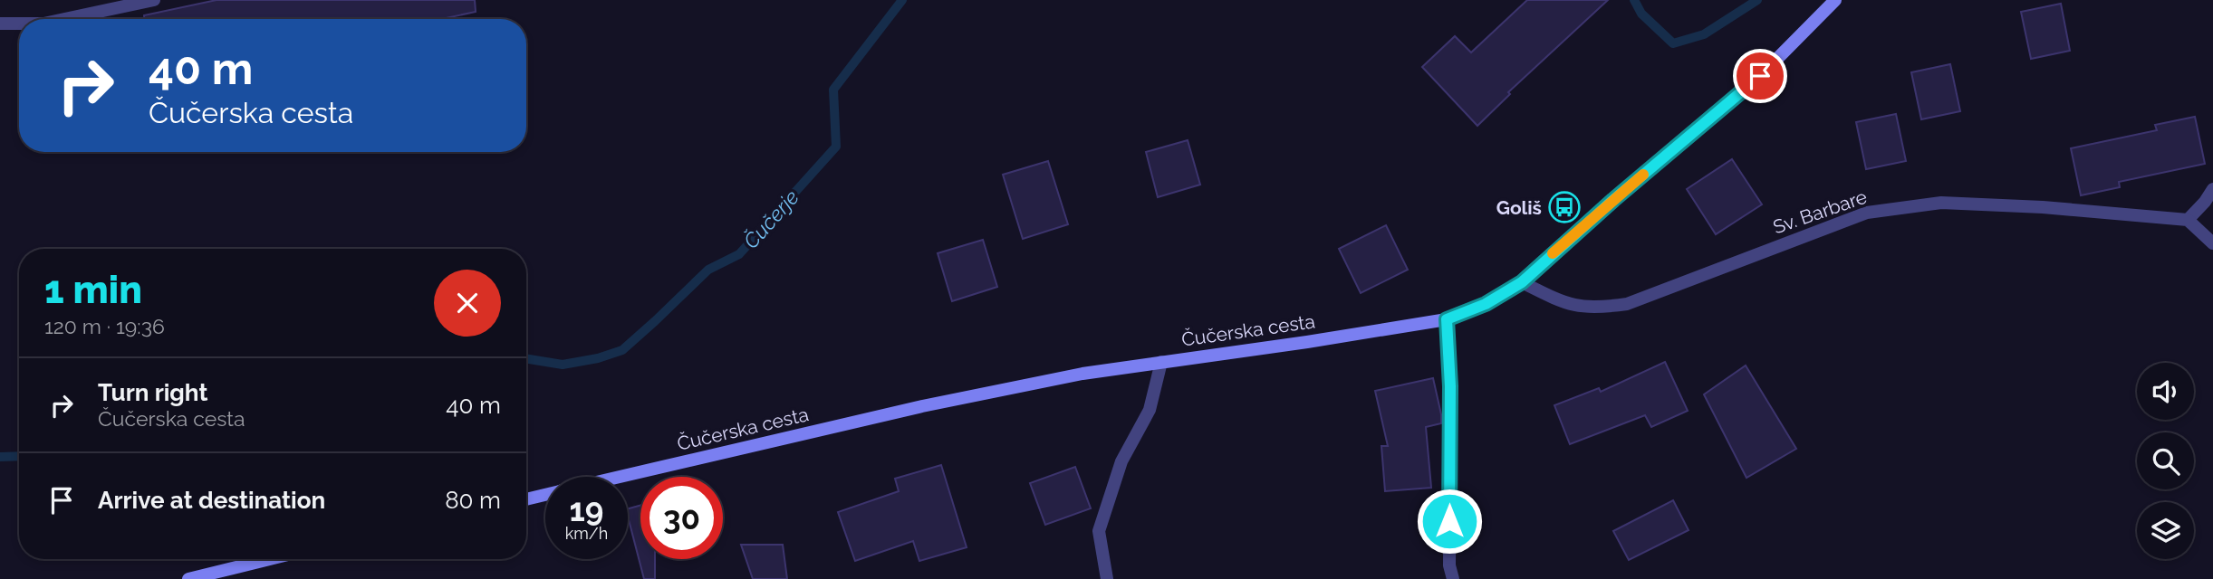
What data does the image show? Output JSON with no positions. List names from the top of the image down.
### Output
{
  "streets": {
    "street": ["Sv. Barbare", "Čučerska cesta"]
  },
  "crossings": [
    ["Sv. Barbare", "Čučerska cesta"]
  ],
  "water": ["Čučerje"],
  "places": {
    "bus stop": ["Goliš"]
  },
  "page": {
    "turn": ["40 m", "Čučerska cesta"],
    "heading": ["1 min", "120 m · 19:36"],
    "list": [
      {
        "name": "Turn right",
        "note": "Čučerska cesta",
        "value": "40 m"
      },
      {
        "name": "Arrive at destination",
        "value": "80 m"
      }
    ],
    "speed": "19 km/h",
    "limit": "30"
  }
}
